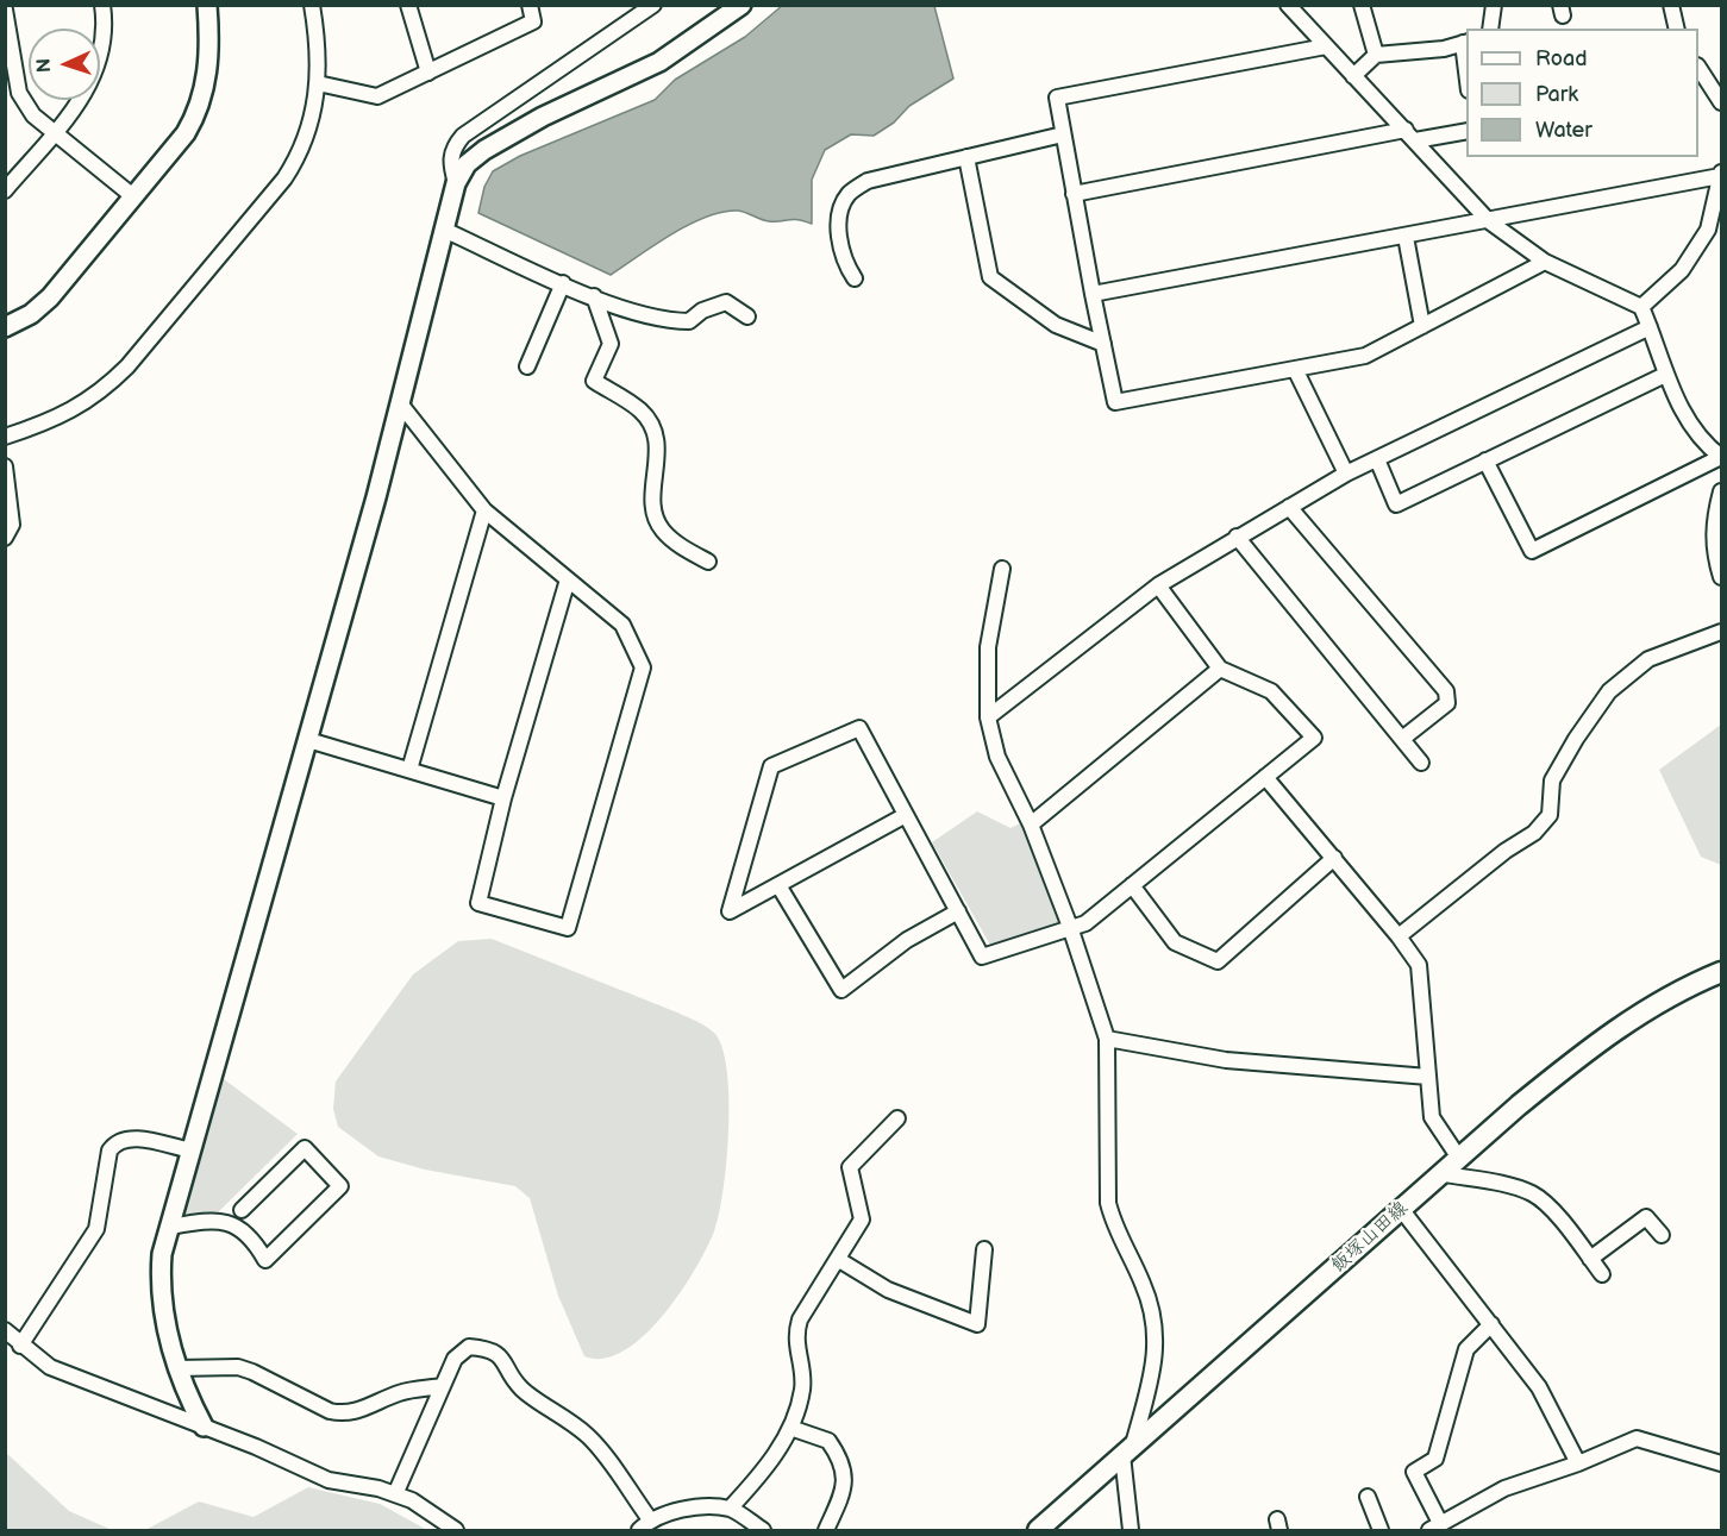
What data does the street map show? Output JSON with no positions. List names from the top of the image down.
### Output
{
  "streets": {
    "main road": ["飯塚山田線"]
  },
  "legend": ["Road", "Park", "Water"],
  "north": "left"
}
